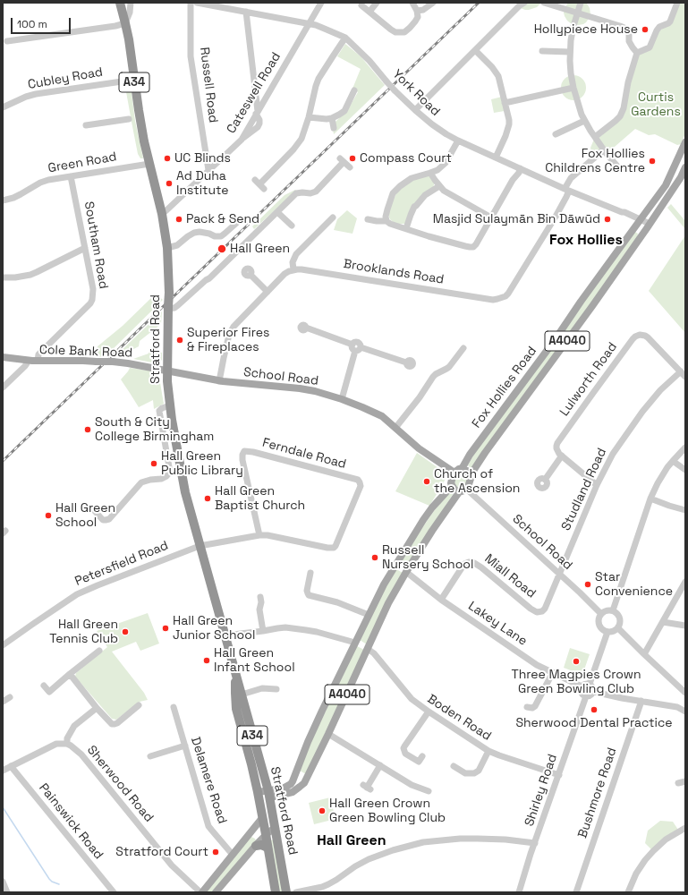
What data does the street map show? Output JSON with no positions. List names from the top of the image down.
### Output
{
  "streets": {
    "highway": ["A34", "Stratford Road"],
    "main road": [
      "A4040",
      "Cole Bank Road",
      "School Road",
      "Fox Hollies Road"
    ],
    "street": [
      "Cubley Road",
      "Russell Road",
      "Cateswell Road",
      "York Road",
      "Green Road",
      "Southam Road",
      "Brooklands Road",
      "Lulworth Road",
      "Ferndale Road",
      "Studland Road",
      "Petersfield Road",
      "Miall Road",
      "Lakey Lane",
      "Boden Road",
      "Delamere Road",
      "Sherwood Road",
      "Shirley Road",
      "Bushmore Road",
      "Painswick Road"
    ]
  },
  "crossings": [
    ["Cubley Road", "Stratford Road"],
    ["Russell Road", "Cateswell Road"],
    ["Cateswell Road", "York Road"],
    ["Cateswell Road", "Stratford Road"],
    ["York Road", "Brooklands Road"],
    ["York Road", "Fox Hollies Road"],
    ["Green Road", "Southam Road"],
    ["Green Road", "Stratford Road"],
    ["Southam Road", "Cole Bank Road"],
    ["Stratford Road", "A4040"],
    ["Stratford Road", "Cole Bank Road"],
    ["Stratford Road", "School Road"],
    ["Stratford Road", "Petersfield Road"],
    ["A4040", "School Road"],
    ["A4040", "Fox Hollies Road"],
    ["A4040", "Lakey Lane"],
    ["A4040", "Boden Road"],
    ["Cole Bank Road", "School Road"],
    ["School Road", "Fox Hollies Road"],
    ["School Road", "Studland Road"],
    ["School Road", "Miall Road"],
    ["Lulworth Road", "Studland Road"],
    ["Ferndale Road", "Petersfield Road"],
    ["Studland Road", "Miall Road"],
    ["Miall Road", "Lakey Lane"],
    ["Lakey Lane", "Shirley Road"],
    ["Boden Road", "Shirley Road"],
    ["Sherwood Road", "Painswick Road"]
  ],
  "districts": ["Fox Hollies", "Hall Green"],
  "parks": ["Curtis Gardens"],
  "places": [
    "Hollypiece House",
    "UC Blinds",
    "Compass Court",
    "Fox Hollies Childrens Centre",
    "Ad Duha Institute",
    "Pack & Send",
    "Masjid Sulaymān Bin Dāwūd",
    "Hall Green",
    "Superior Fires & Fireplaces",
    "South & City College Birmingham",
    "Hall Green Public Library",
    "Church of the Ascension",
    "Hall Green Baptist Church",
    "Hall Green School",
    "Russell Nursery School",
    "Star Convenience",
    "Hall Green Junior School",
    "Hall Green Tennis Club",
    "Hall Green Infant School",
    "Three Magpies Crown Green Bowling Club",
    "Sherwood Dental Practice",
    "Hall Green Crown Green Bowling Club",
    "Stratford Court"
  ],
  "scale_bar": "100 m"
}
